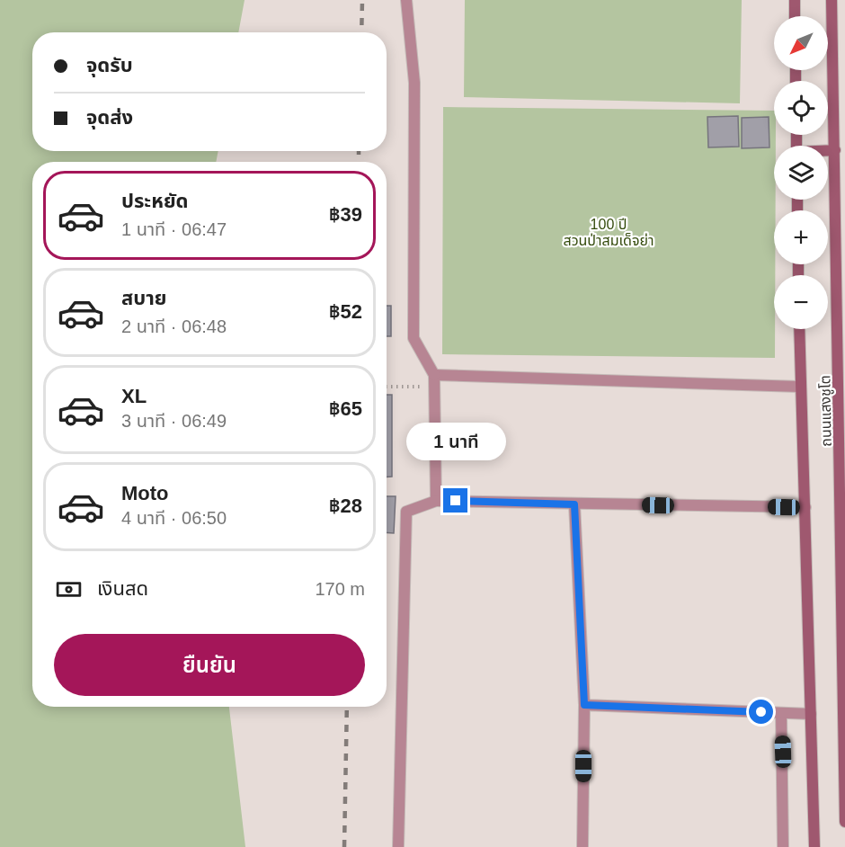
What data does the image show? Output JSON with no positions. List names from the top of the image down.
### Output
{
  "streets": {
    "main road": ["ถนนแสงชูโต"]
  },
  "parks": ["100 ปี สวนป่าสมเด็จย่า"],
  "north": "bottom left",
  "page": {
    "map_buttons": ["+", "−"],
    "banner": ["จุดรับ", "จุดส่ง"],
    "list": [
      {
        "name": "ประหยัด",
        "note": "1 นาที · 06:47",
        "value": "฿39"
      },
      {
        "name": "สบาย",
        "note": "2 นาที · 06:48",
        "value": "฿52"
      },
      {
        "name": "XL",
        "note": "3 นาที · 06:49",
        "value": "฿65"
      },
      {
        "name": "Moto",
        "note": "4 นาที · 06:50",
        "value": "฿28"
      }
    ],
    "bubble": "1 นาที",
    "pay": ["เงินสด", "170 m"],
    "buttons": "ยืนยัน"
  }
}
